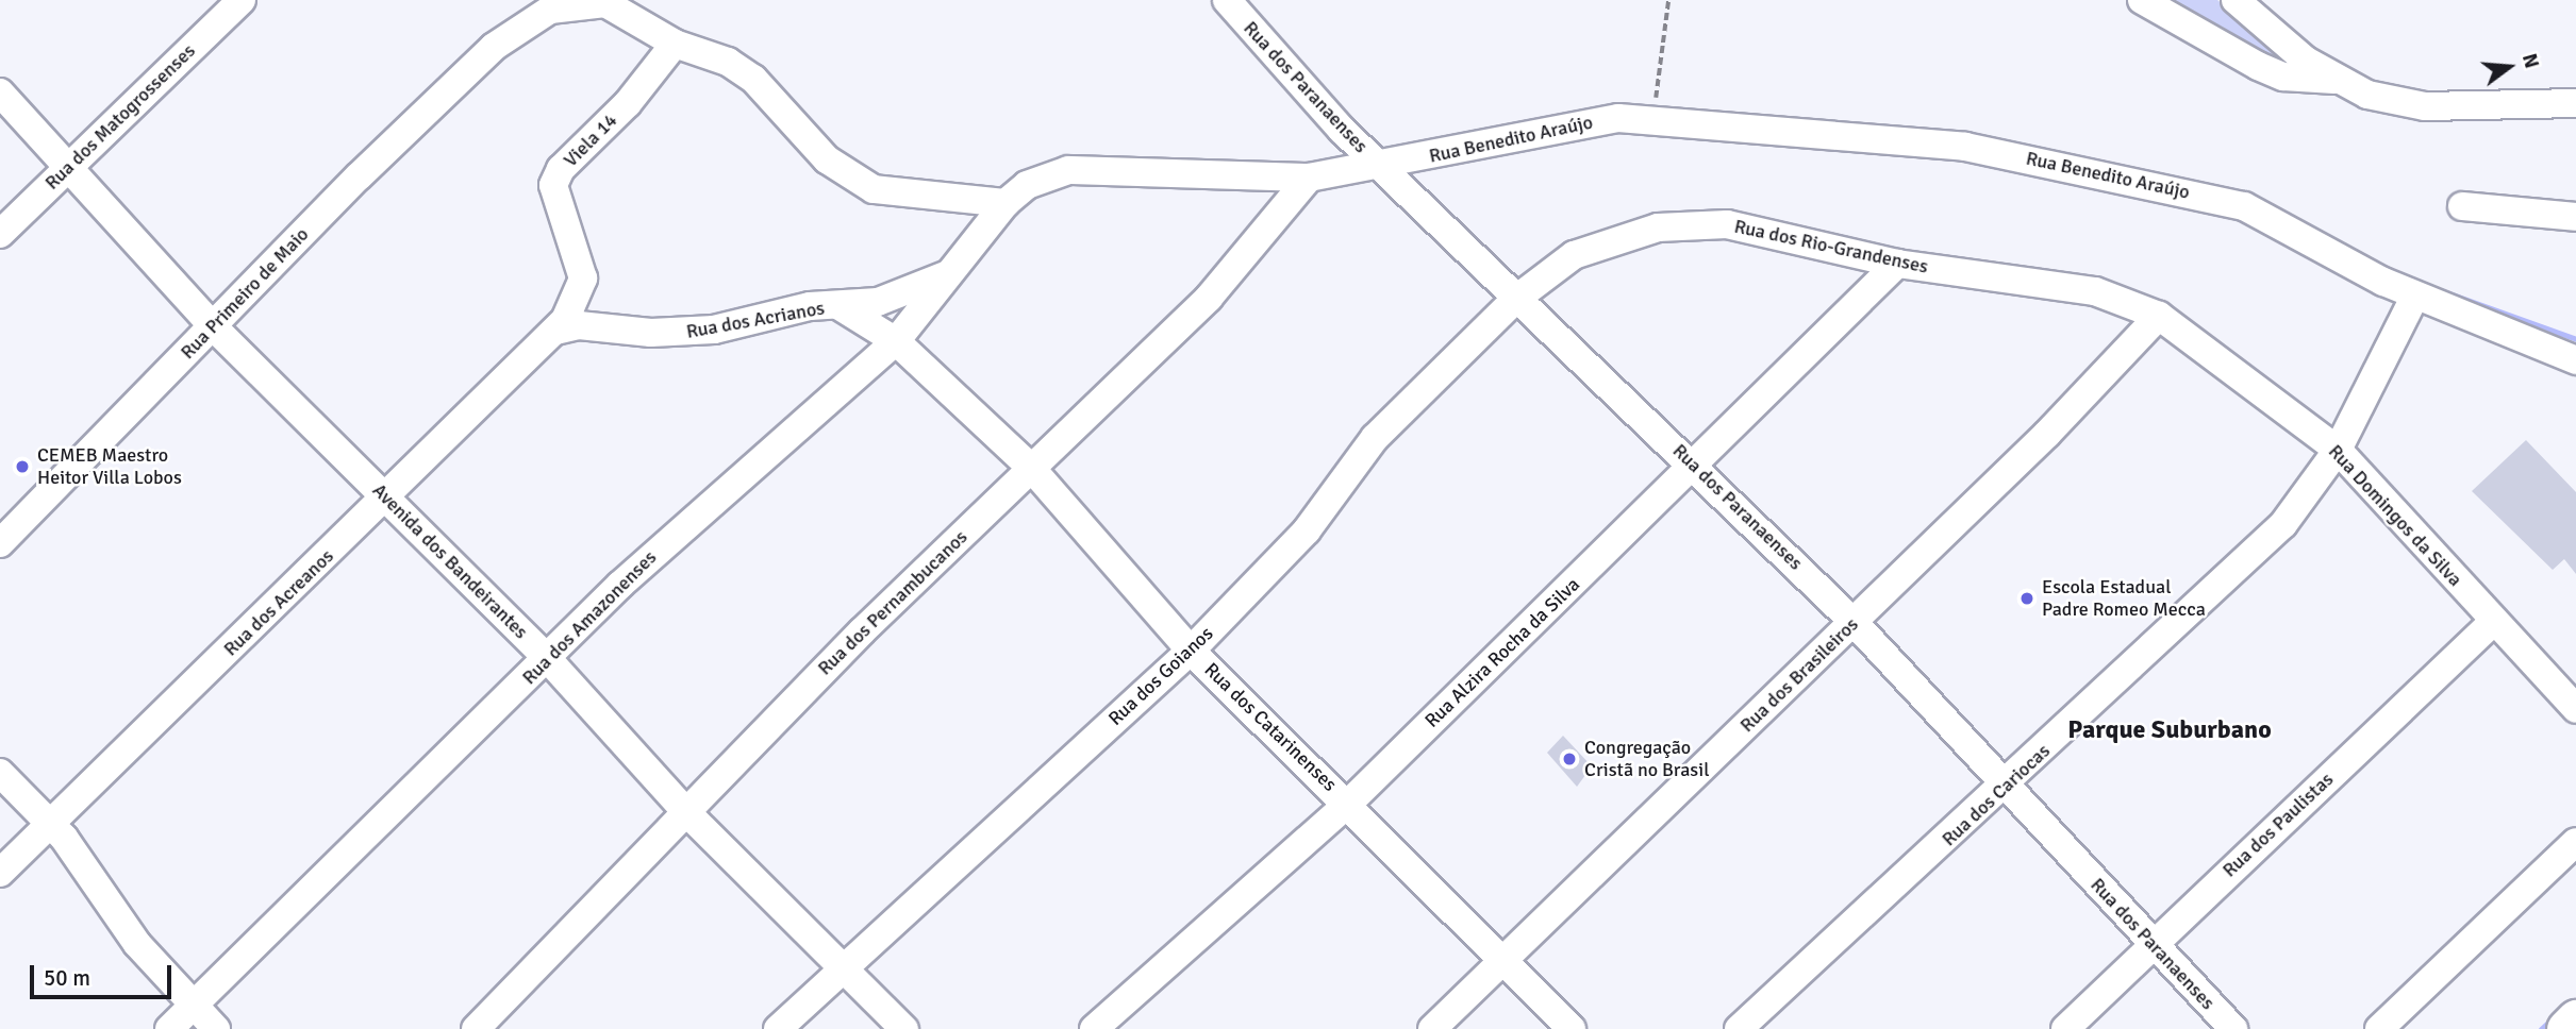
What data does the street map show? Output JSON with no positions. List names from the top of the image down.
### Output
{
  "streets": {
    "street": [
      "Rua dos Paranaenses",
      "Rua dos Matogrossenses",
      "Rua Benedito Araújo",
      "Viela 14",
      "Rua dos Rio-Grandenses",
      "Rua Primeiro de Maio",
      "Rua dos Acrianos",
      "Rua Domingos da Silva",
      "Avenida dos Bandeirantes",
      "Rua dos Acreanos",
      "Rua dos Pernambucanos",
      "Rua dos Amazonenses",
      "Rua Alzira Rocha da Silva",
      "Rua dos Brasileiros",
      "Rua dos Goianos",
      "Rua dos Catarinenses",
      "Rua dos Cariocas",
      "Rua dos Paulistas"
    ]
  },
  "crossings": [
    ["Rua dos Paranaenses", "Rua Benedito Araújo"],
    ["Rua dos Paranaenses", "Rua dos Rio-Grandenses"],
    ["Rua dos Paranaenses", "Rua Alzira Rocha da Silva"],
    ["Rua dos Paranaenses", "Rua dos Brasileiros"],
    ["Rua dos Paranaenses", "Rua dos Goianos"],
    ["Rua dos Paranaenses", "Rua dos Cariocas"],
    ["Rua dos Paranaenses", "Rua dos Paulistas"],
    ["Rua dos Matogrossenses", "Avenida dos Bandeirantes"],
    ["Rua Benedito Araújo", "Rua dos Pernambucanos"],
    ["Rua Benedito Araújo", "Rua dos Amazonenses"],
    ["Rua Benedito Araújo", "Rua dos Cariocas"],
    ["Viela 14", "Rua Primeiro de Maio"],
    ["Viela 14", "Rua dos Acrianos"],
    ["Viela 14", "Rua dos Acreanos"],
    ["Rua dos Rio-Grandenses", "Rua Domingos da Silva"],
    ["Rua dos Rio-Grandenses", "Rua Alzira Rocha da Silva"],
    ["Rua dos Rio-Grandenses", "Rua dos Brasileiros"],
    ["Rua dos Rio-Grandenses", "Rua dos Goianos"],
    ["Rua Primeiro de Maio", "Avenida dos Bandeirantes"],
    ["Rua dos Acrianos", "Rua dos Acreanos"],
    ["Rua dos Acrianos", "Rua dos Amazonenses"],
    ["Rua dos Acrianos", "Rua dos Catarinenses"],
    ["Rua Domingos da Silva", "Rua dos Brasileiros"],
    ["Rua Domingos da Silva", "Rua dos Cariocas"],
    ["Rua Domingos da Silva", "Rua dos Paulistas"],
    ["Avenida dos Bandeirantes", "Rua dos Acreanos"],
    ["Avenida dos Bandeirantes", "Rua dos Pernambucanos"],
    ["Avenida dos Bandeirantes", "Rua dos Amazonenses"],
    ["Avenida dos Bandeirantes", "Rua dos Goianos"],
    ["Rua dos Pernambucanos", "Rua dos Catarinenses"],
    ["Rua dos Amazonenses", "Rua dos Catarinenses"],
    ["Rua Alzira Rocha da Silva", "Rua dos Catarinenses"],
    ["Rua dos Brasileiros", "Rua dos Catarinenses"],
    ["Rua dos Goianos", "Rua dos Catarinenses"]
  ],
  "districts": ["Parque Suburbano"],
  "places": ["CEMEB Maestro Heitor Villa Lobos", "Escola Estadual Padre Romeo Mecca", "Congregação Cristã no Brasil"],
  "scale_bar": "50 m",
  "north": "right"
}
